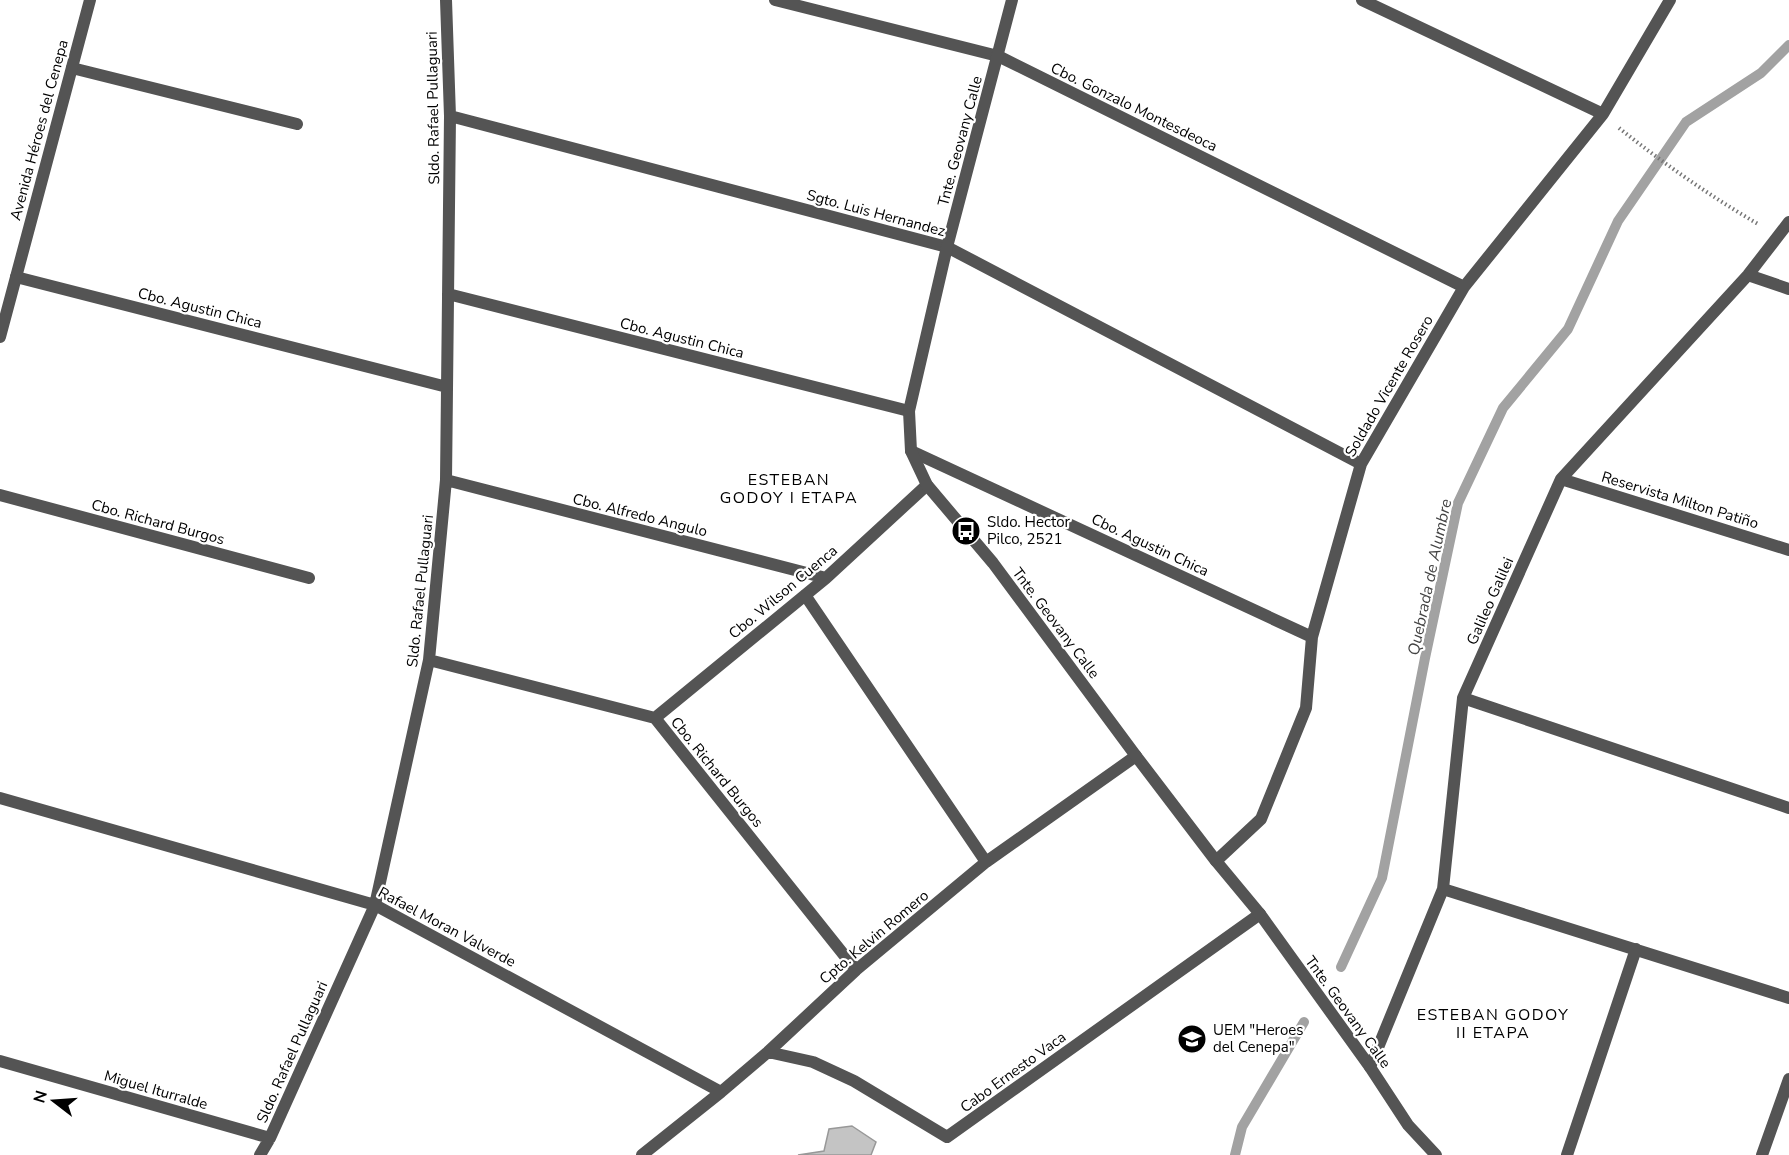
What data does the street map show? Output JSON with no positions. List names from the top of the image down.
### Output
{
  "streets": {
    "street": [
      "Cbo. Gonzalo Montesdeoca",
      "Sldo. Rafael Pullaguari",
      "Avenida Héroes del Cenepa",
      "Tnte. Geovany Calle",
      "Sgto. Luis Hernandez",
      "Cbo. Agustin Chica",
      "Soldado Vicente Rosero",
      "Reservista Milton Patiño",
      "Cbo. Alfredo Angulo",
      "Cbo. Richard Burgos",
      "Cbo. Wilson Cuenca",
      "Galileo Galilei",
      "Rafael Moran Valverde",
      "Cpto. Kelvin Romero",
      "Cabo Ernesto Vaca",
      "Miguel Iturralde"
    ]
  },
  "crossings": [
    ["Cbo. Gonzalo Montesdeoca", "Tnte. Geovany Calle"],
    ["Cbo. Gonzalo Montesdeoca", "Soldado Vicente Rosero"],
    ["Sldo. Rafael Pullaguari", "Sgto. Luis Hernandez"],
    ["Sldo. Rafael Pullaguari", "Cbo. Agustin Chica"],
    ["Sldo. Rafael Pullaguari", "Cbo. Alfredo Angulo"],
    ["Sldo. Rafael Pullaguari", "Cbo. Richard Burgos"],
    ["Sldo. Rafael Pullaguari", "Rafael Moran Valverde"],
    ["Sldo. Rafael Pullaguari", "Miguel Iturralde"],
    ["Avenida Héroes del Cenepa", "Cbo. Agustin Chica"],
    ["Tnte. Geovany Calle", "Sgto. Luis Hernandez"],
    ["Tnte. Geovany Calle", "Cbo. Agustin Chica"],
    ["Tnte. Geovany Calle", "Soldado Vicente Rosero"],
    ["Tnte. Geovany Calle", "Cbo. Wilson Cuenca"],
    ["Tnte. Geovany Calle", "Galileo Galilei"],
    ["Tnte. Geovany Calle", "Cpto. Kelvin Romero"],
    ["Tnte. Geovany Calle", "Cabo Ernesto Vaca"],
    ["Sgto. Luis Hernandez", "Soldado Vicente Rosero"],
    ["Cbo. Agustin Chica", "Soldado Vicente Rosero"],
    ["Reservista Milton Patiño", "Galileo Galilei"],
    ["Cbo. Alfredo Angulo", "Cbo. Wilson Cuenca"],
    ["Cbo. Richard Burgos", "Cbo. Wilson Cuenca"],
    ["Cbo. Richard Burgos", "Cpto. Kelvin Romero"],
    ["Rafael Moran Valverde", "Cpto. Kelvin Romero"],
    ["Cpto. Kelvin Romero", "Cabo Ernesto Vaca"]
  ],
  "districts": ["ESTEBAN GODOY I ETAPA", "ESTEBAN GODOY II ETAPA"],
  "water": ["Quebrada de Alumbre"],
  "places": {
    "bus stop": ["Sldo. Hector Pilco, 2521"],
    "school or university": ["UEM \"Heroes del Cenepa\""]
  },
  "north": "left"
}
